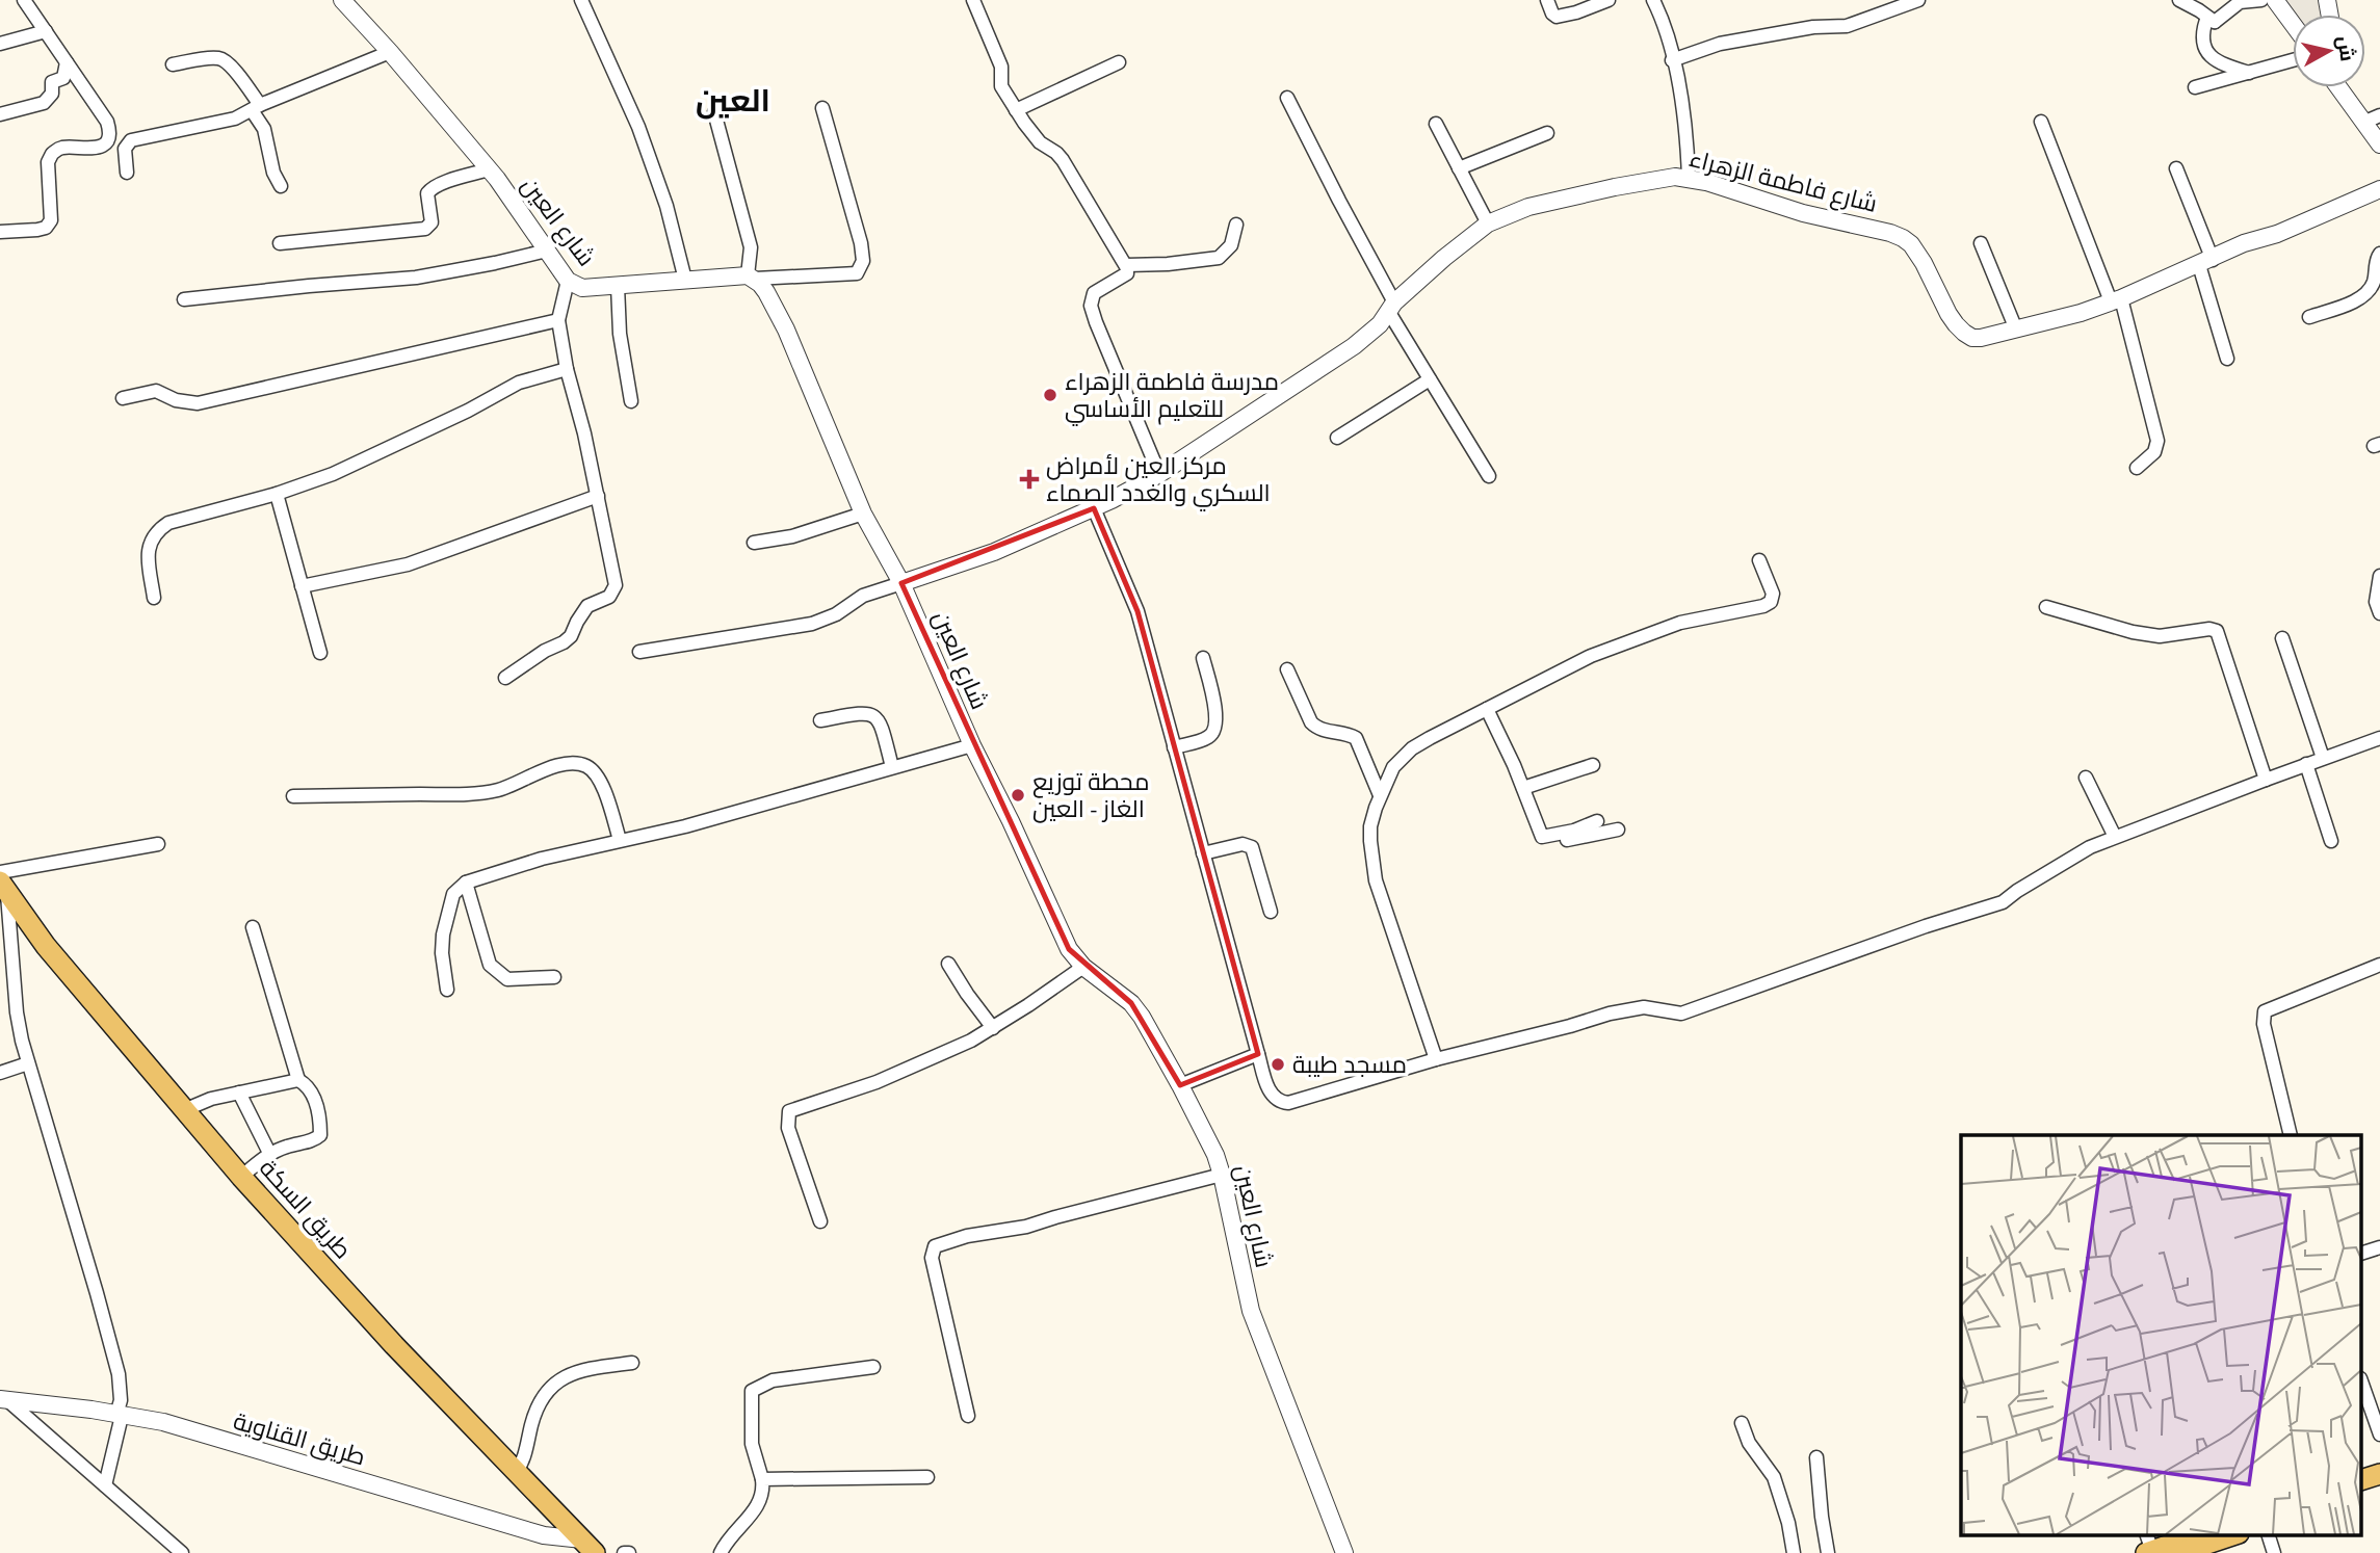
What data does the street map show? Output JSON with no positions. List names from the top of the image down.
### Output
{
  "streets": {
    "main road": ["طريق السكة"],
    "street": ["شارع فاطمة الزهراء", "شارع العين", "طريق القناوية"]
  },
  "crossings": [
    ["شارع فاطمة الزهراء", "شارع العين"],
    ["طريق السكة", "طريق القناوية"]
  ],
  "districts": ["العين"],
  "places": {
    "other": ["مدرسة فاطمة الزهراء للتعليم الأساسي", "محطة توزيع الغاز - العين", "مسجد طيبة"],
    "health": ["مركز العين لأمراض السكري والغدد الصماء"]
  },
  "north": "right"
}
